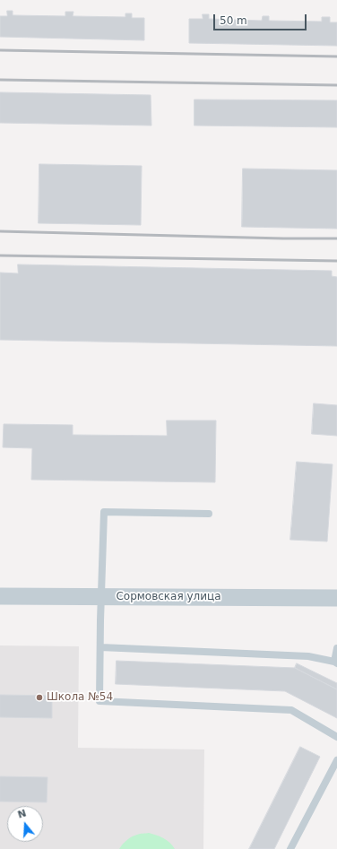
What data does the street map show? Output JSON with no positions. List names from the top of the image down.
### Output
{
  "streets": {
    "street": ["Сормовская улица"]
  },
  "places": ["Школа №54"],
  "scale_bar": "50 m",
  "north": "top"
}
